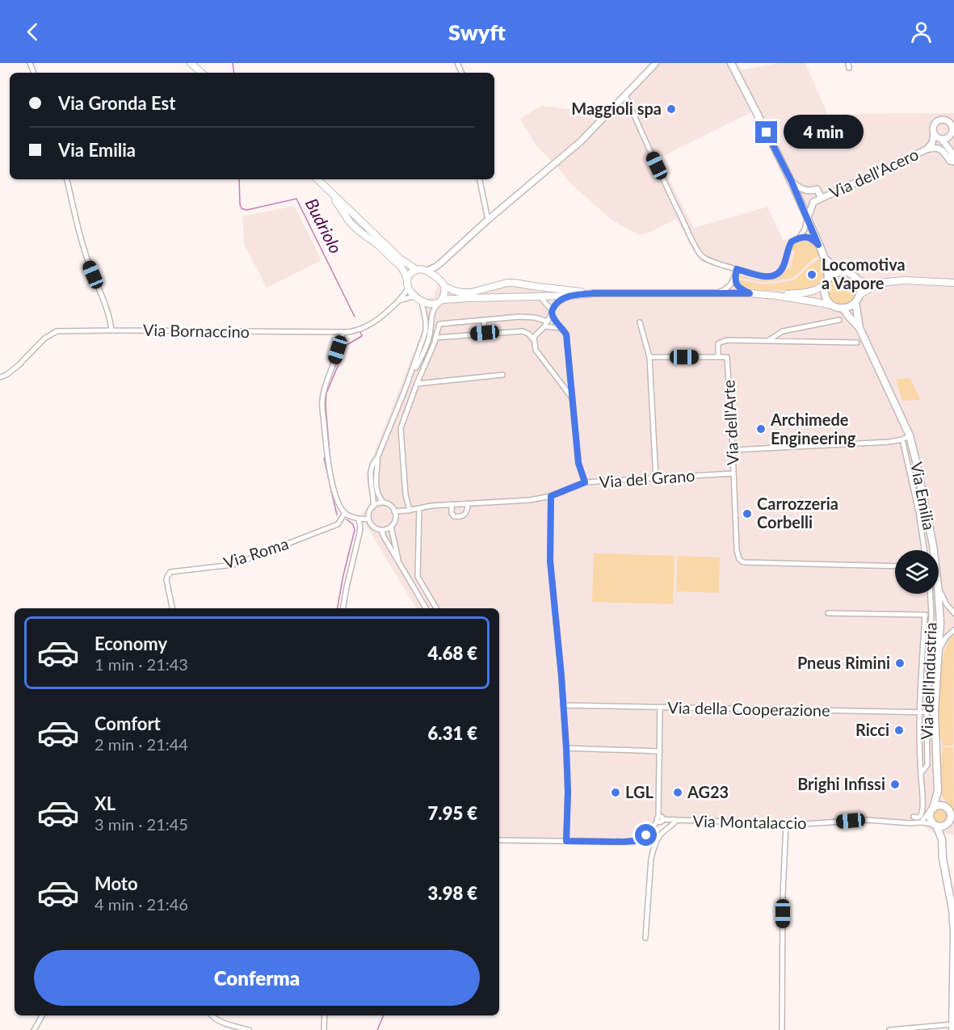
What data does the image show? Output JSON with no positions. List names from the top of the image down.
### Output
{
  "streets": {
    "main road": ["Via Emilia"],
    "street": [
      "Via dell'Acero",
      "Via Bornaccino",
      "Via dell'Arte",
      "Via del Grano",
      "Via Roma",
      "Via dell'Industria",
      "Via della Cooperazione",
      "Via Montalaccio"
    ]
  },
  "crossings": [
    ["Via dell'Arte", "Via del Grano"],
    ["Via Emilia", "Via della Cooperazione"],
    ["Via Emilia", "Via Montalaccio"],
    ["Via dell'Industria", "Via della Cooperazione"]
  ],
  "water": ["Budriolo"],
  "places": [
    "Maggioli spa",
    "Locomotiva a Vapore",
    "Archimede Engineering",
    "Carrozzeria Corbelli",
    "Pneus Rimini",
    "Ricci",
    "Brighi Infissi",
    "LGL",
    "AG23"
  ],
  "page": {
    "header": "Swyft",
    "banner": ["Via Gronda Est", "Via Emilia"],
    "bubble": "4 min",
    "list": [
      {
        "name": "Economy",
        "note": "1 min · 21:43",
        "value": "4.68 €"
      },
      {
        "name": "Comfort",
        "note": "2 min · 21:44",
        "value": "6.31 €"
      },
      {
        "name": "XL",
        "note": "3 min · 21:45",
        "value": "7.95 €"
      },
      {
        "name": "Moto",
        "note": "4 min · 21:46",
        "value": "3.98 €"
      }
    ],
    "buttons": "Conferma"
  }
}
